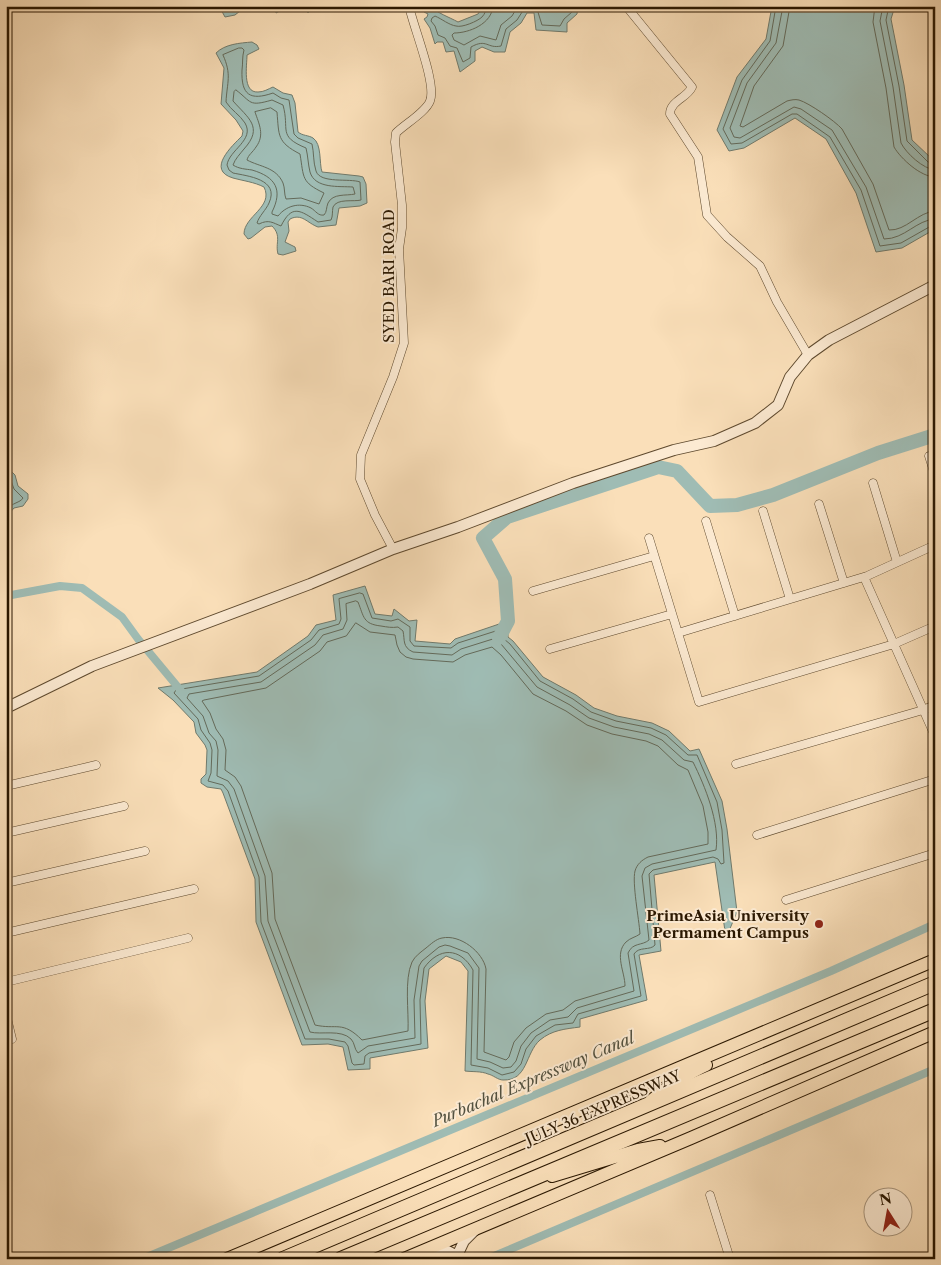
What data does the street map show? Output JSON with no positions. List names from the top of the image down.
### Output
{
  "streets": {
    "highway": ["JULY 36 EXPRESSWAY"],
    "street": ["SYED BARI ROAD"]
  },
  "water": ["Purbachal Expressway Canal"],
  "places": ["PrimeAsia University Permament Campus"],
  "north": "top"
}
